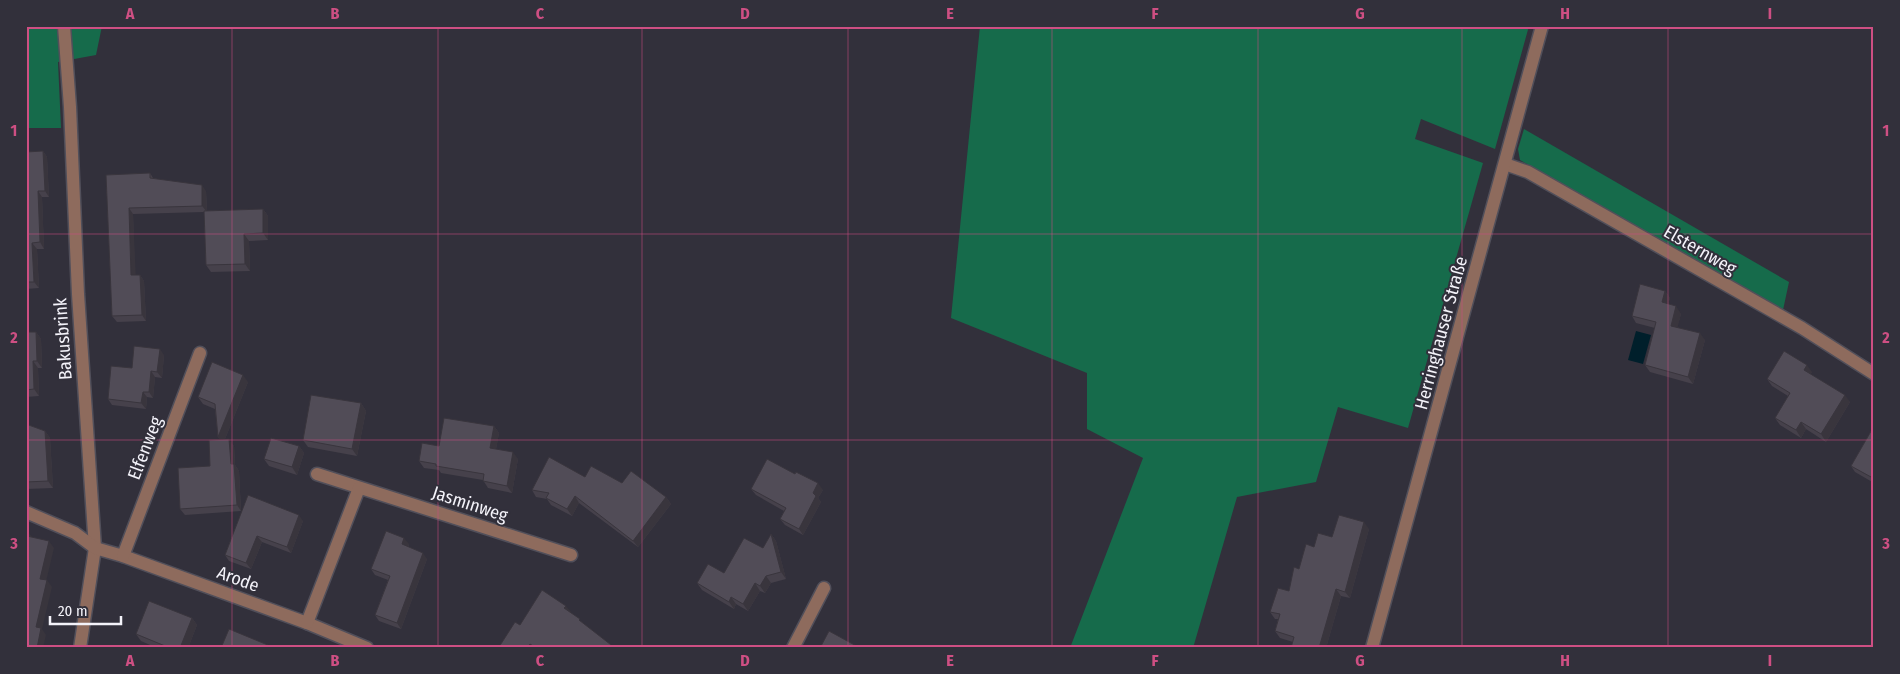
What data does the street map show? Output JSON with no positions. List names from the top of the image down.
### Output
{
  "streets": {
    "street": [
      "Elsternweg",
      "Herringhauser Straße",
      "Bakusbrink",
      "Elfenweg",
      "Jasminweg",
      "Arode"
    ]
  },
  "crossings": [
    ["Elsternweg", "Herringhauser Straße"],
    ["Bakusbrink", "Arode"],
    ["Elfenweg", "Arode"]
  ],
  "scale_bar": "20 m",
  "grid": {
    "columns": [
      "A",
      "B",
      "C",
      "D",
      "E",
      "F",
      "G",
      "H",
      "I"
    ],
    "rows": ["1", "2", "3"]
  }
}
